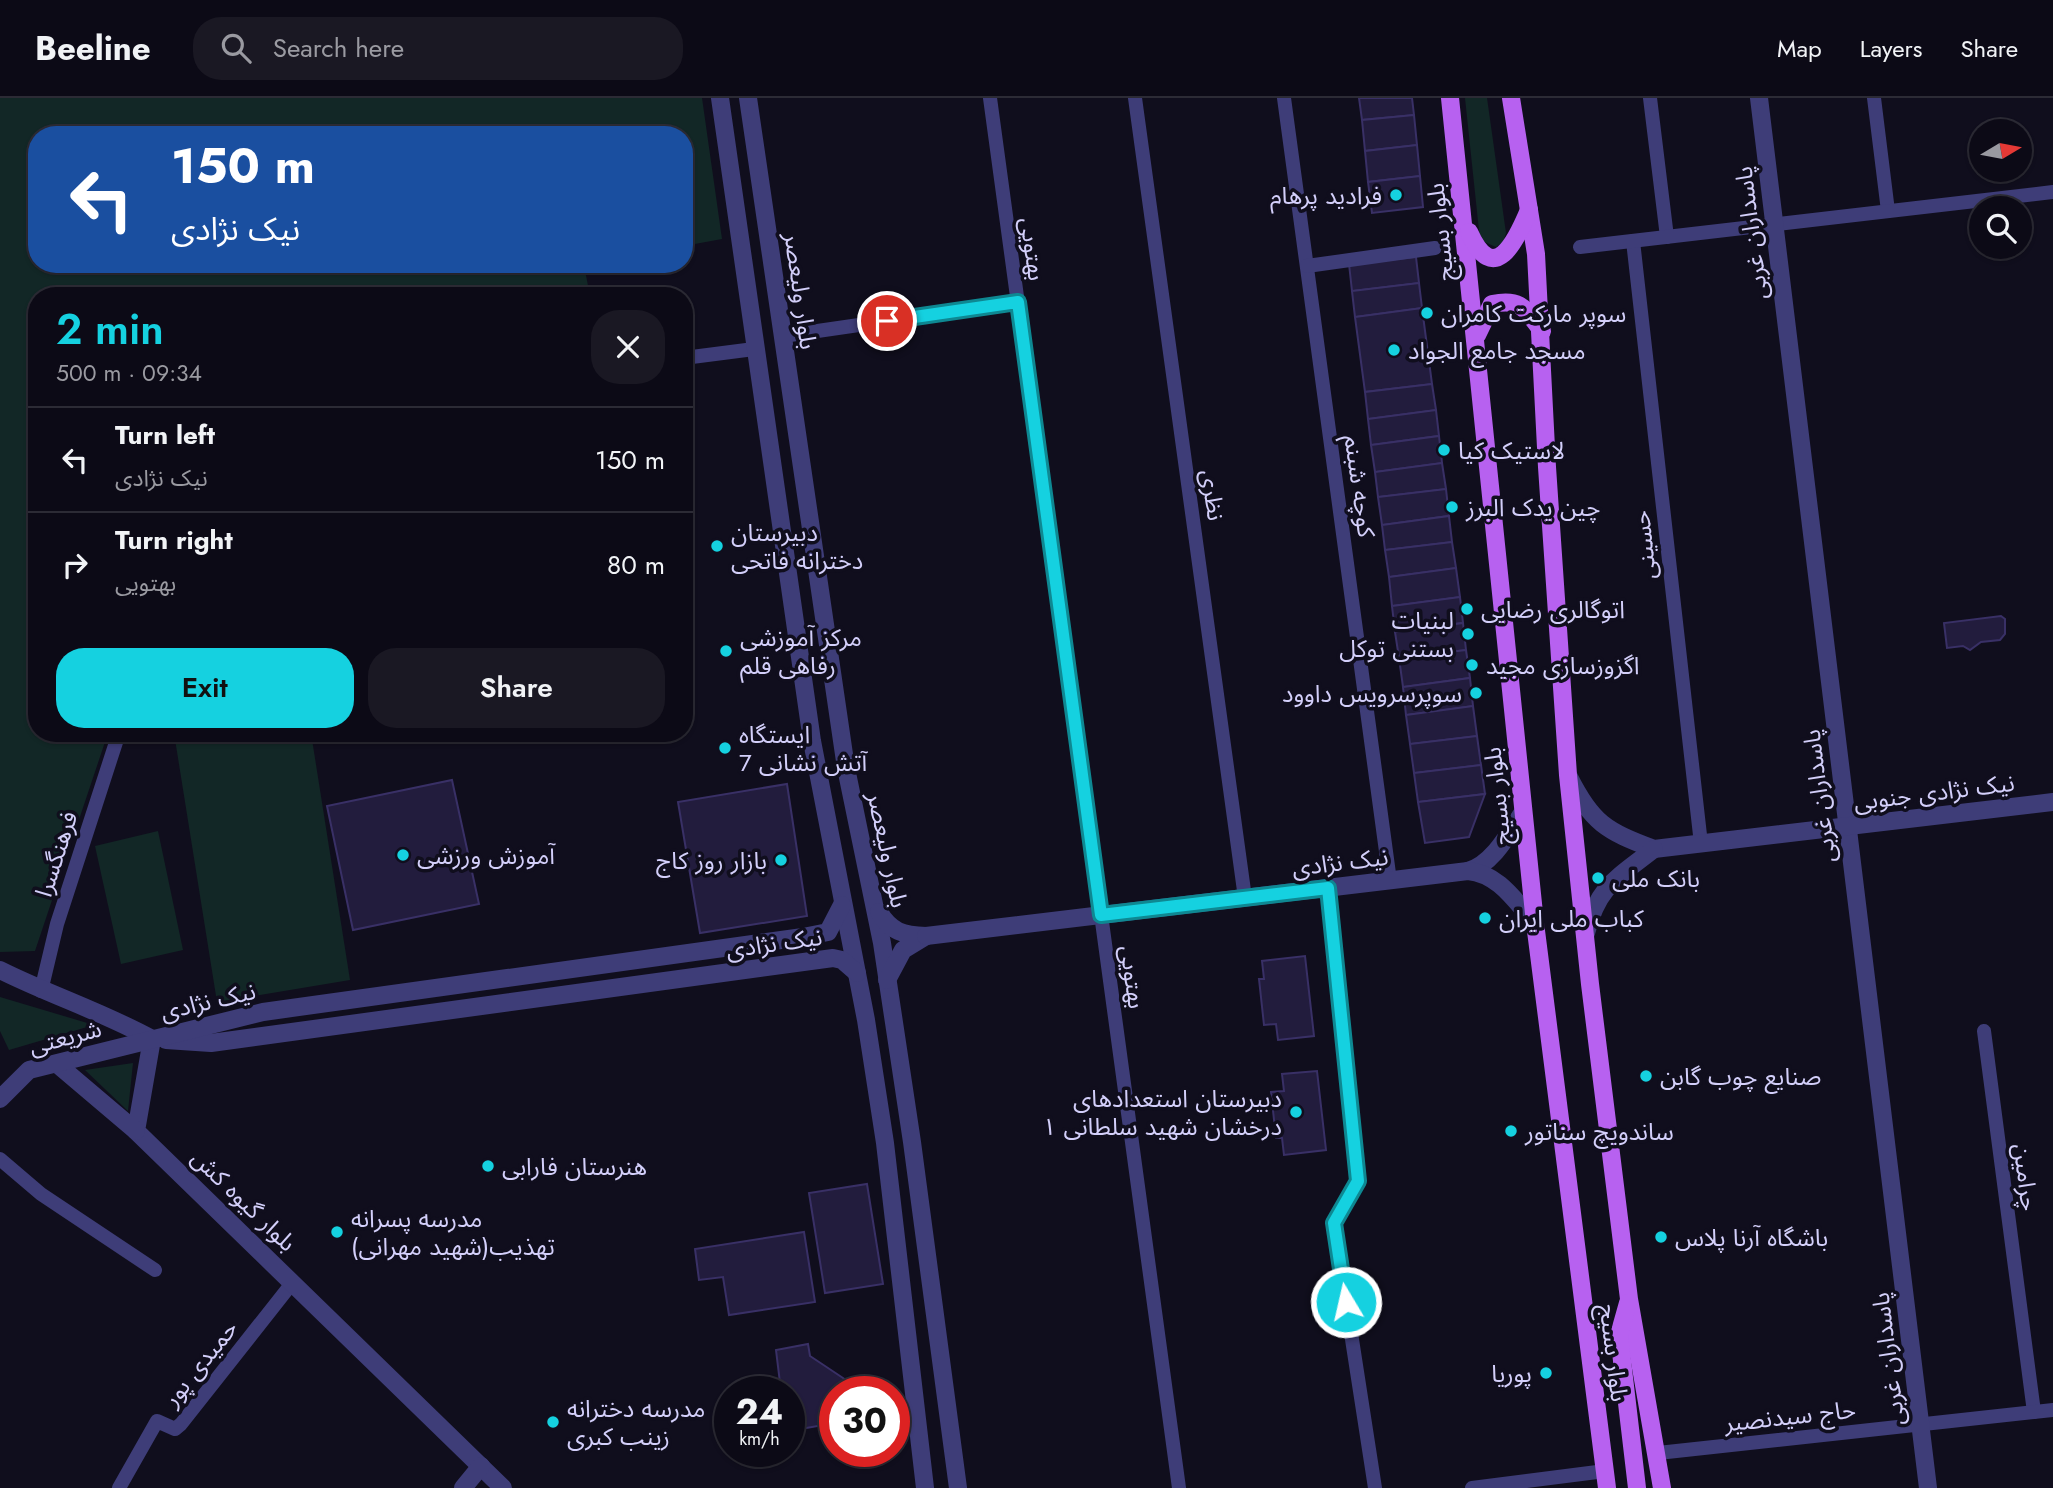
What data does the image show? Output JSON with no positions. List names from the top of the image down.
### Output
{
  "streets": {
    "main road": ["بلوار بسیج"],
    "street": [
      "پاسداران غربی",
      "بهتویی",
      "بلوار ولیعصر",
      "کوچه شبنم",
      "نظری",
      "حسینی",
      "نیک نژادی جنوبی",
      "فرهنگسرا",
      "نیک نژادی",
      "شریعتی",
      "چرامین",
      "بلوار گیوه کش",
      "حمیدی پور",
      "حاج سیدنصیر"
    ]
  },
  "crossings": [
    ["بلوار بسیج", "حاج سیدنصیر"],
    ["پاسداران غربی", "نیک نژادی جنوبی"],
    ["پاسداران غربی", "حاج سیدنصیر"],
    ["بهتویی", "نیک نژادی"],
    ["کوچه شبنم", "نیک نژادی"],
    ["نظری", "نیک نژادی"],
    ["حسینی", "نیک نژادی جنوبی"],
    ["نیک نژادی", "شریعتی"],
    ["شریعتی", "بلوار گیوه کش"],
    ["چرامین", "حاج سیدنصیر"],
    ["بلوار گیوه کش", "حمیدی پور"]
  ],
  "places": [
    "فرادید پرهام",
    "سوپر مارکت کامران",
    "مسجد جامع الجواد",
    "لاستیک کیا",
    "چین یدک البرز",
    "دبیرستان دخترانه فاتحی",
    "اتوگالری رضایی",
    "لبنیات بستنی توکل",
    "مرکز آموزشی رفاهی قلم",
    "اگزوزسازی مجید",
    "سوپرسرویس داوود",
    "ایستگاه آتش نشانی 7",
    "آموزش ورزشی",
    "بازار روز کاج",
    "بانک ملی",
    "کباب ملی ایران",
    "صنایع چوب گابن",
    "دبیرستان استعدادهای درخشان شهید سلطانی ۱",
    "ساندویچ سناتور",
    "هنرستان فارابی",
    "مدرسه پسرانه تهذیب(شهید مهرانی)",
    "باشگاه آرنا پلاس",
    "پوریا",
    "مدرسه دخترانه زینب کبری"
  ],
  "north": "right",
  "page": {
    "header": "Beeline",
    "search": "Search here",
    "nav": ["Map", "Layers", "Share"],
    "turn": ["150 m", "نیک نژادی"],
    "heading": ["2 min", "500 m · 09:34"],
    "list": [
      {
        "name": "Turn left",
        "note": "نیک نژادی",
        "value": "150 m"
      },
      {
        "name": "Turn right",
        "note": "بهتویی",
        "value": "80 m"
      }
    ],
    "buttons": ["Exit", "Share"],
    "speed": "24 km/h",
    "limit": "30"
  }
}
